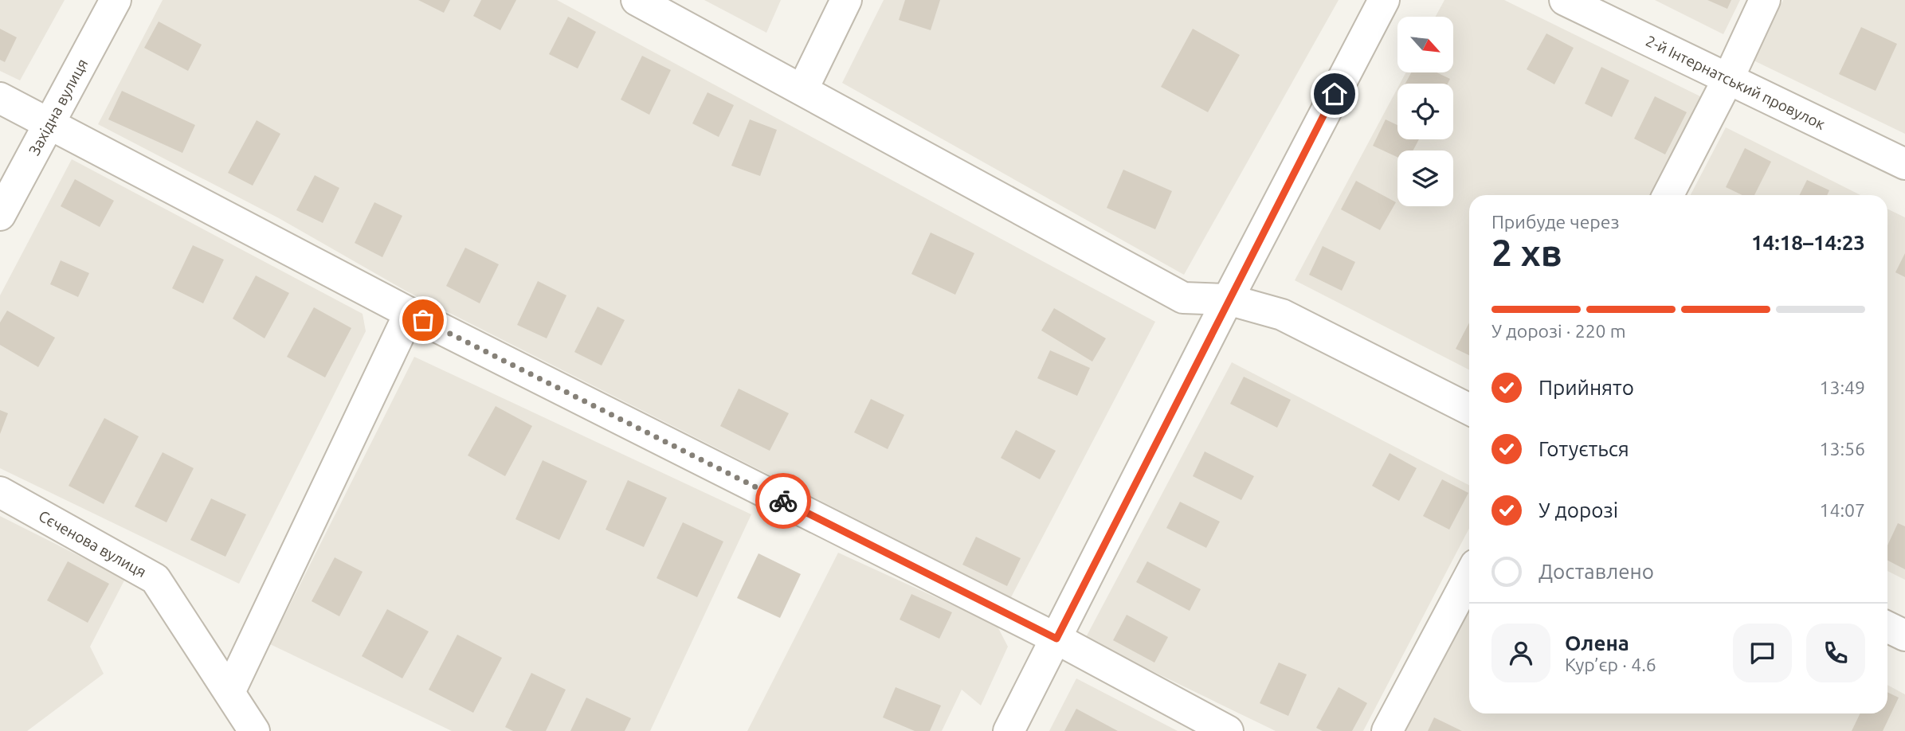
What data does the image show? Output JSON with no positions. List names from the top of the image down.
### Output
{
  "streets": {
    "street": ["2-й Інтернатський провулок", "Західна вулиця", "Сєченова вулиця"]
  },
  "north": "bottom right",
  "page": {
    "heading": ["2 хв", "Прибуде через", "14:18–14:23"],
    "panel": ["Олена", "Кур’єр · 4.6"],
    "bar": "У дорозі · 220 m",
    "list": [
      ["Прийнято", "13:49"],
      ["Готується", "13:56"],
      ["У дорозі", "14:07"],
      "Доставлено"
    ]
  }
}
